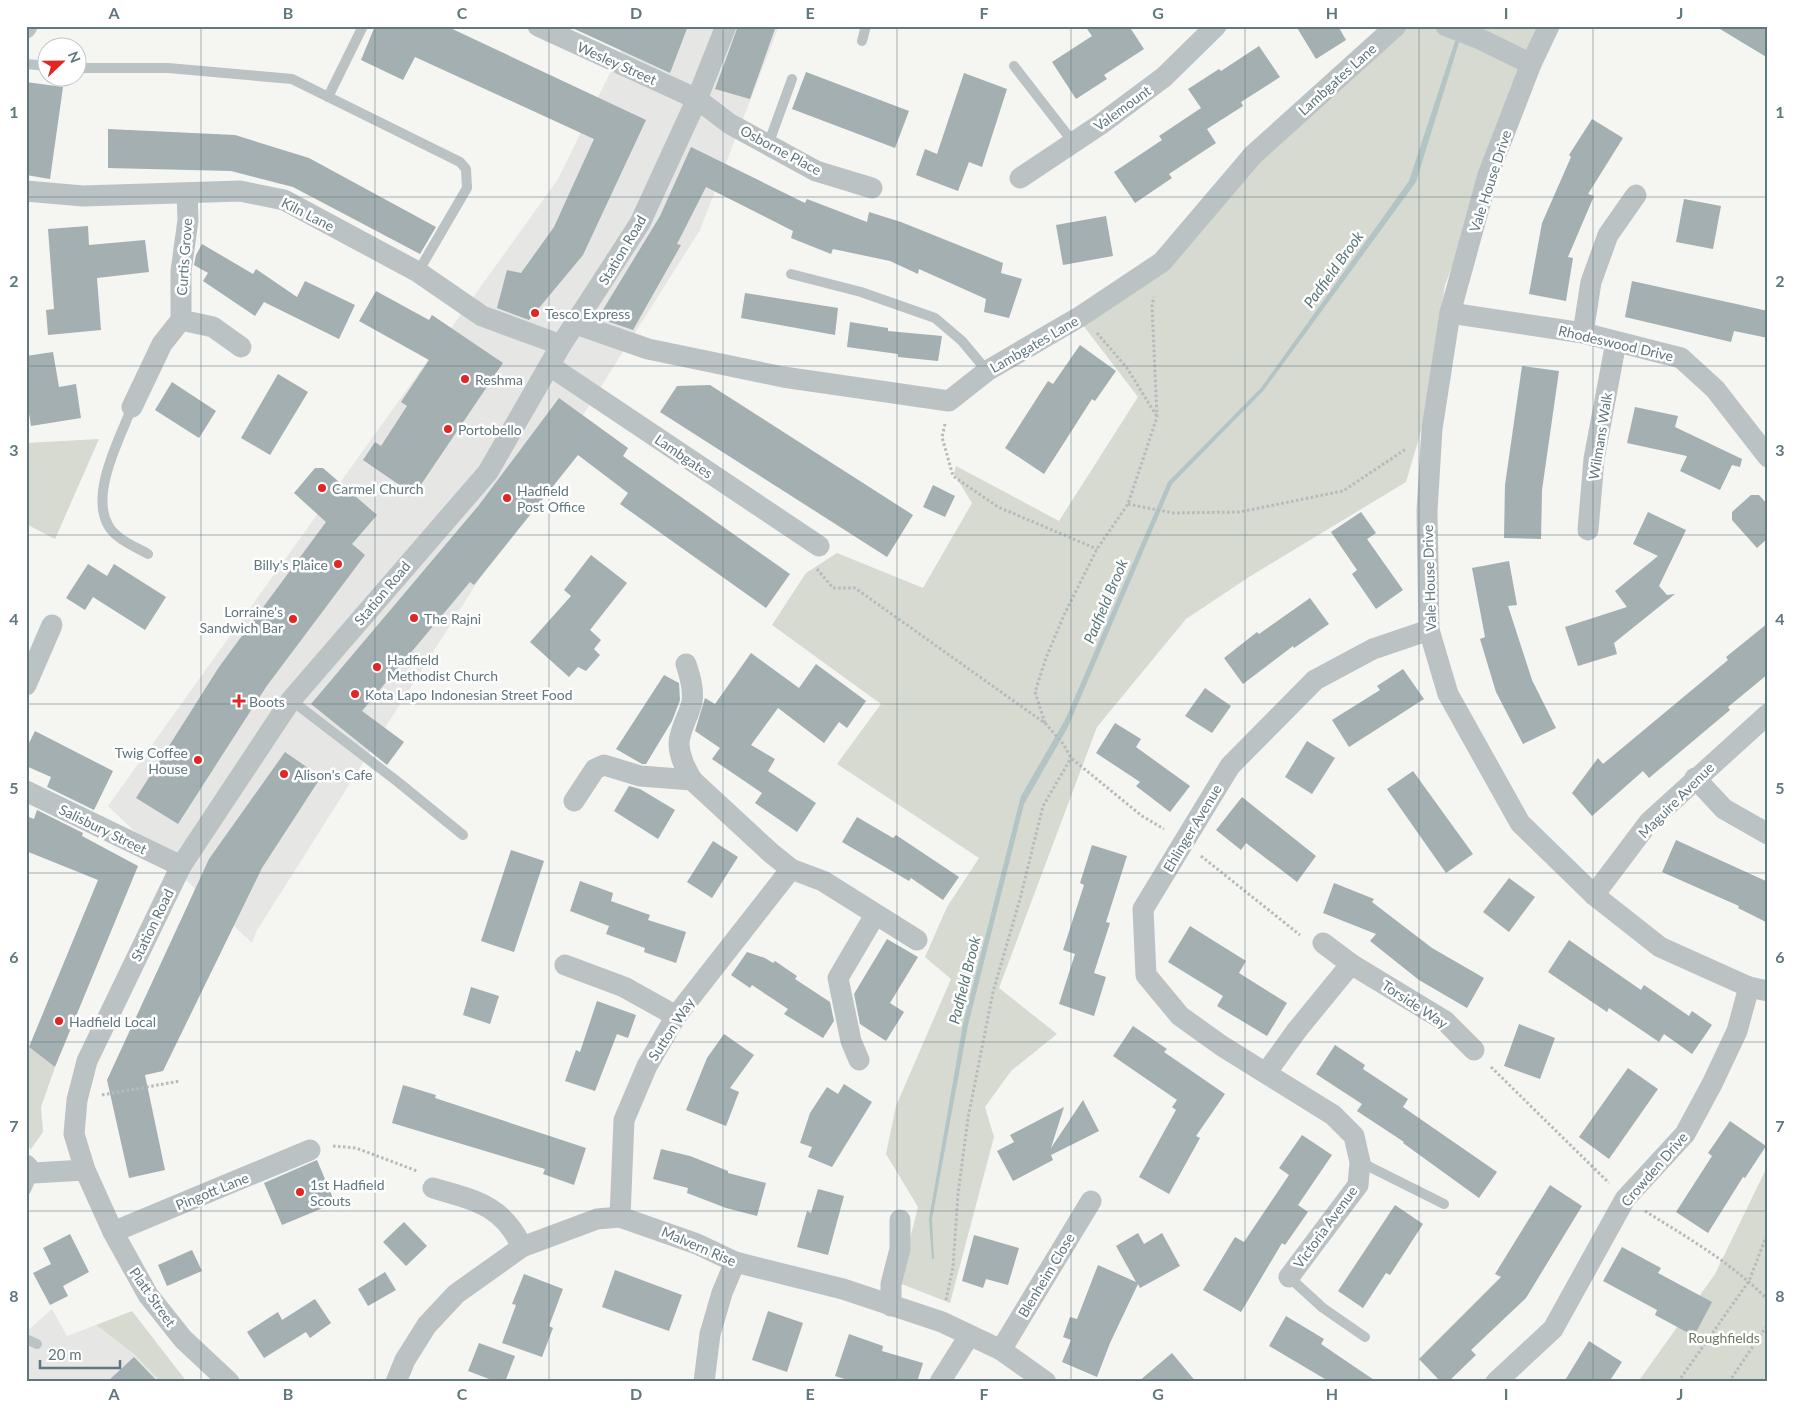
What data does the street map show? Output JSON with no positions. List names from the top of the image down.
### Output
{
  "streets": {
    "street": [
      "Wesley Street",
      "Lambgates Lane",
      "Valemount",
      "Osborne Place",
      "Vale House Drive",
      "Kiln Lane",
      "Station Road",
      "Curtis Grove",
      "Rhodeswood Drive",
      "Wilmans Walk",
      "Lambgates",
      "Maguire Avenue",
      "Ehlinger Avenue",
      "Salisbury Street",
      "Torside Way",
      "Sutton Way",
      "Crowden Drive",
      "Pingott Lane",
      "Victoria Avenue",
      "Malvern Rise",
      "Blenheim Close",
      "Platt Street"
    ]
  },
  "crossings": [
    ["Wesley Street", "Osborne Place"],
    ["Wesley Street", "Station Road"],
    ["Osborne Place", "Station Road"],
    ["Vale House Drive", "Rhodeswood Drive"],
    ["Vale House Drive", "Maguire Avenue"],
    ["Vale House Drive", "Ehlinger Avenue"],
    ["Vale House Drive", "Crowden Drive"],
    ["Kiln Lane", "Station Road"],
    ["Kiln Lane", "Curtis Grove"],
    ["Station Road", "Lambgates"],
    ["Station Road", "Salisbury Street"],
    ["Station Road", "Platt Street"],
    ["Rhodeswood Drive", "Wilmans Walk"],
    ["Ehlinger Avenue", "Victoria Avenue"],
    ["Sutton Way", "Malvern Rise"],
    ["Pingott Lane", "Platt Street"],
    ["Malvern Rise", "Blenheim Close"]
  ],
  "water": ["Padfield Brook"],
  "parks": ["Roughfields"],
  "places": {
    "other": [
      "Tesco Express",
      "Reshma",
      "Portobello",
      "Carmel Church",
      "Hadfield Post Office",
      "Billy's Plaice",
      "The Rajni",
      "Lorraine's Sandwich Bar",
      "Hadfield Methodist Church",
      "Kota Lapo Indonesian Street Food",
      "Twig Coffee House",
      "Alison's Cafe",
      "Hadfield Local",
      "1st Hadfield Scouts"
    ],
    "health": ["Boots"]
  },
  "scale_bar": "20 m",
  "north": "right",
  "grid": {
    "columns": [
      "A",
      "B",
      "C",
      "D",
      "E",
      "F",
      "G",
      "H",
      "I",
      "J"
    ],
    "rows": [
      "1",
      "2",
      "3",
      "4",
      "5",
      "6",
      "7",
      "8"
    ]
  }
}
